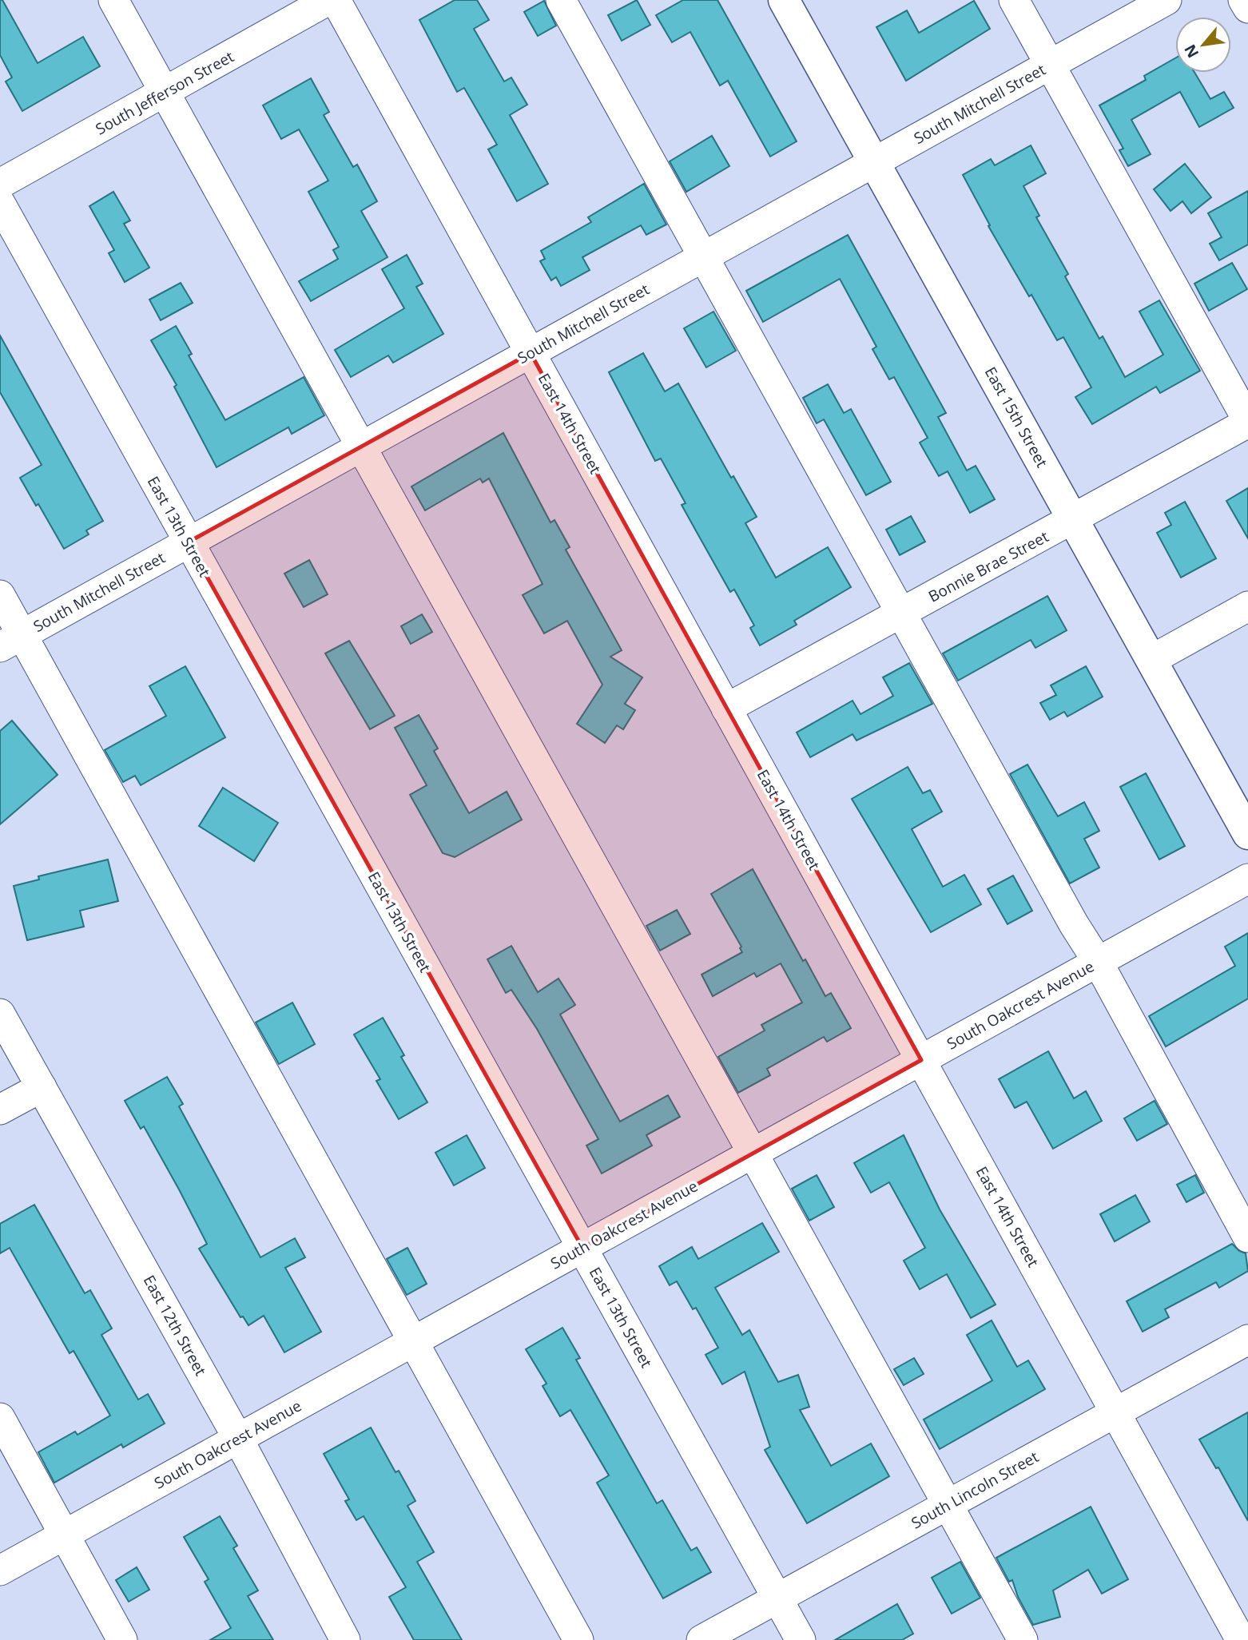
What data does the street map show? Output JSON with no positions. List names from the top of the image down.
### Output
{
  "streets": {
    "main road": ["East 15th Street"],
    "street": [
      "South Jefferson Street",
      "South Mitchell Street",
      "East 14th Street",
      "East 13th Street",
      "Bonnie Brae Street",
      "South Oakcrest Avenue",
      "East 12th Street",
      "South Lincoln Street"
    ]
  },
  "crossings": [
    ["South Mitchell Street", "East 15th Street"],
    ["South Mitchell Street", "East 14th Street"],
    ["South Mitchell Street", "East 13th Street"],
    ["East 15th Street", "Bonnie Brae Street"],
    ["East 14th Street", "Bonnie Brae Street"],
    ["East 14th Street", "South Oakcrest Avenue"],
    ["East 14th Street", "South Lincoln Street"],
    ["East 13th Street", "South Oakcrest Avenue"],
    ["East 13th Street", "South Lincoln Street"],
    ["South Oakcrest Avenue", "East 12th Street"]
  ],
  "north": "bottom left"
}
